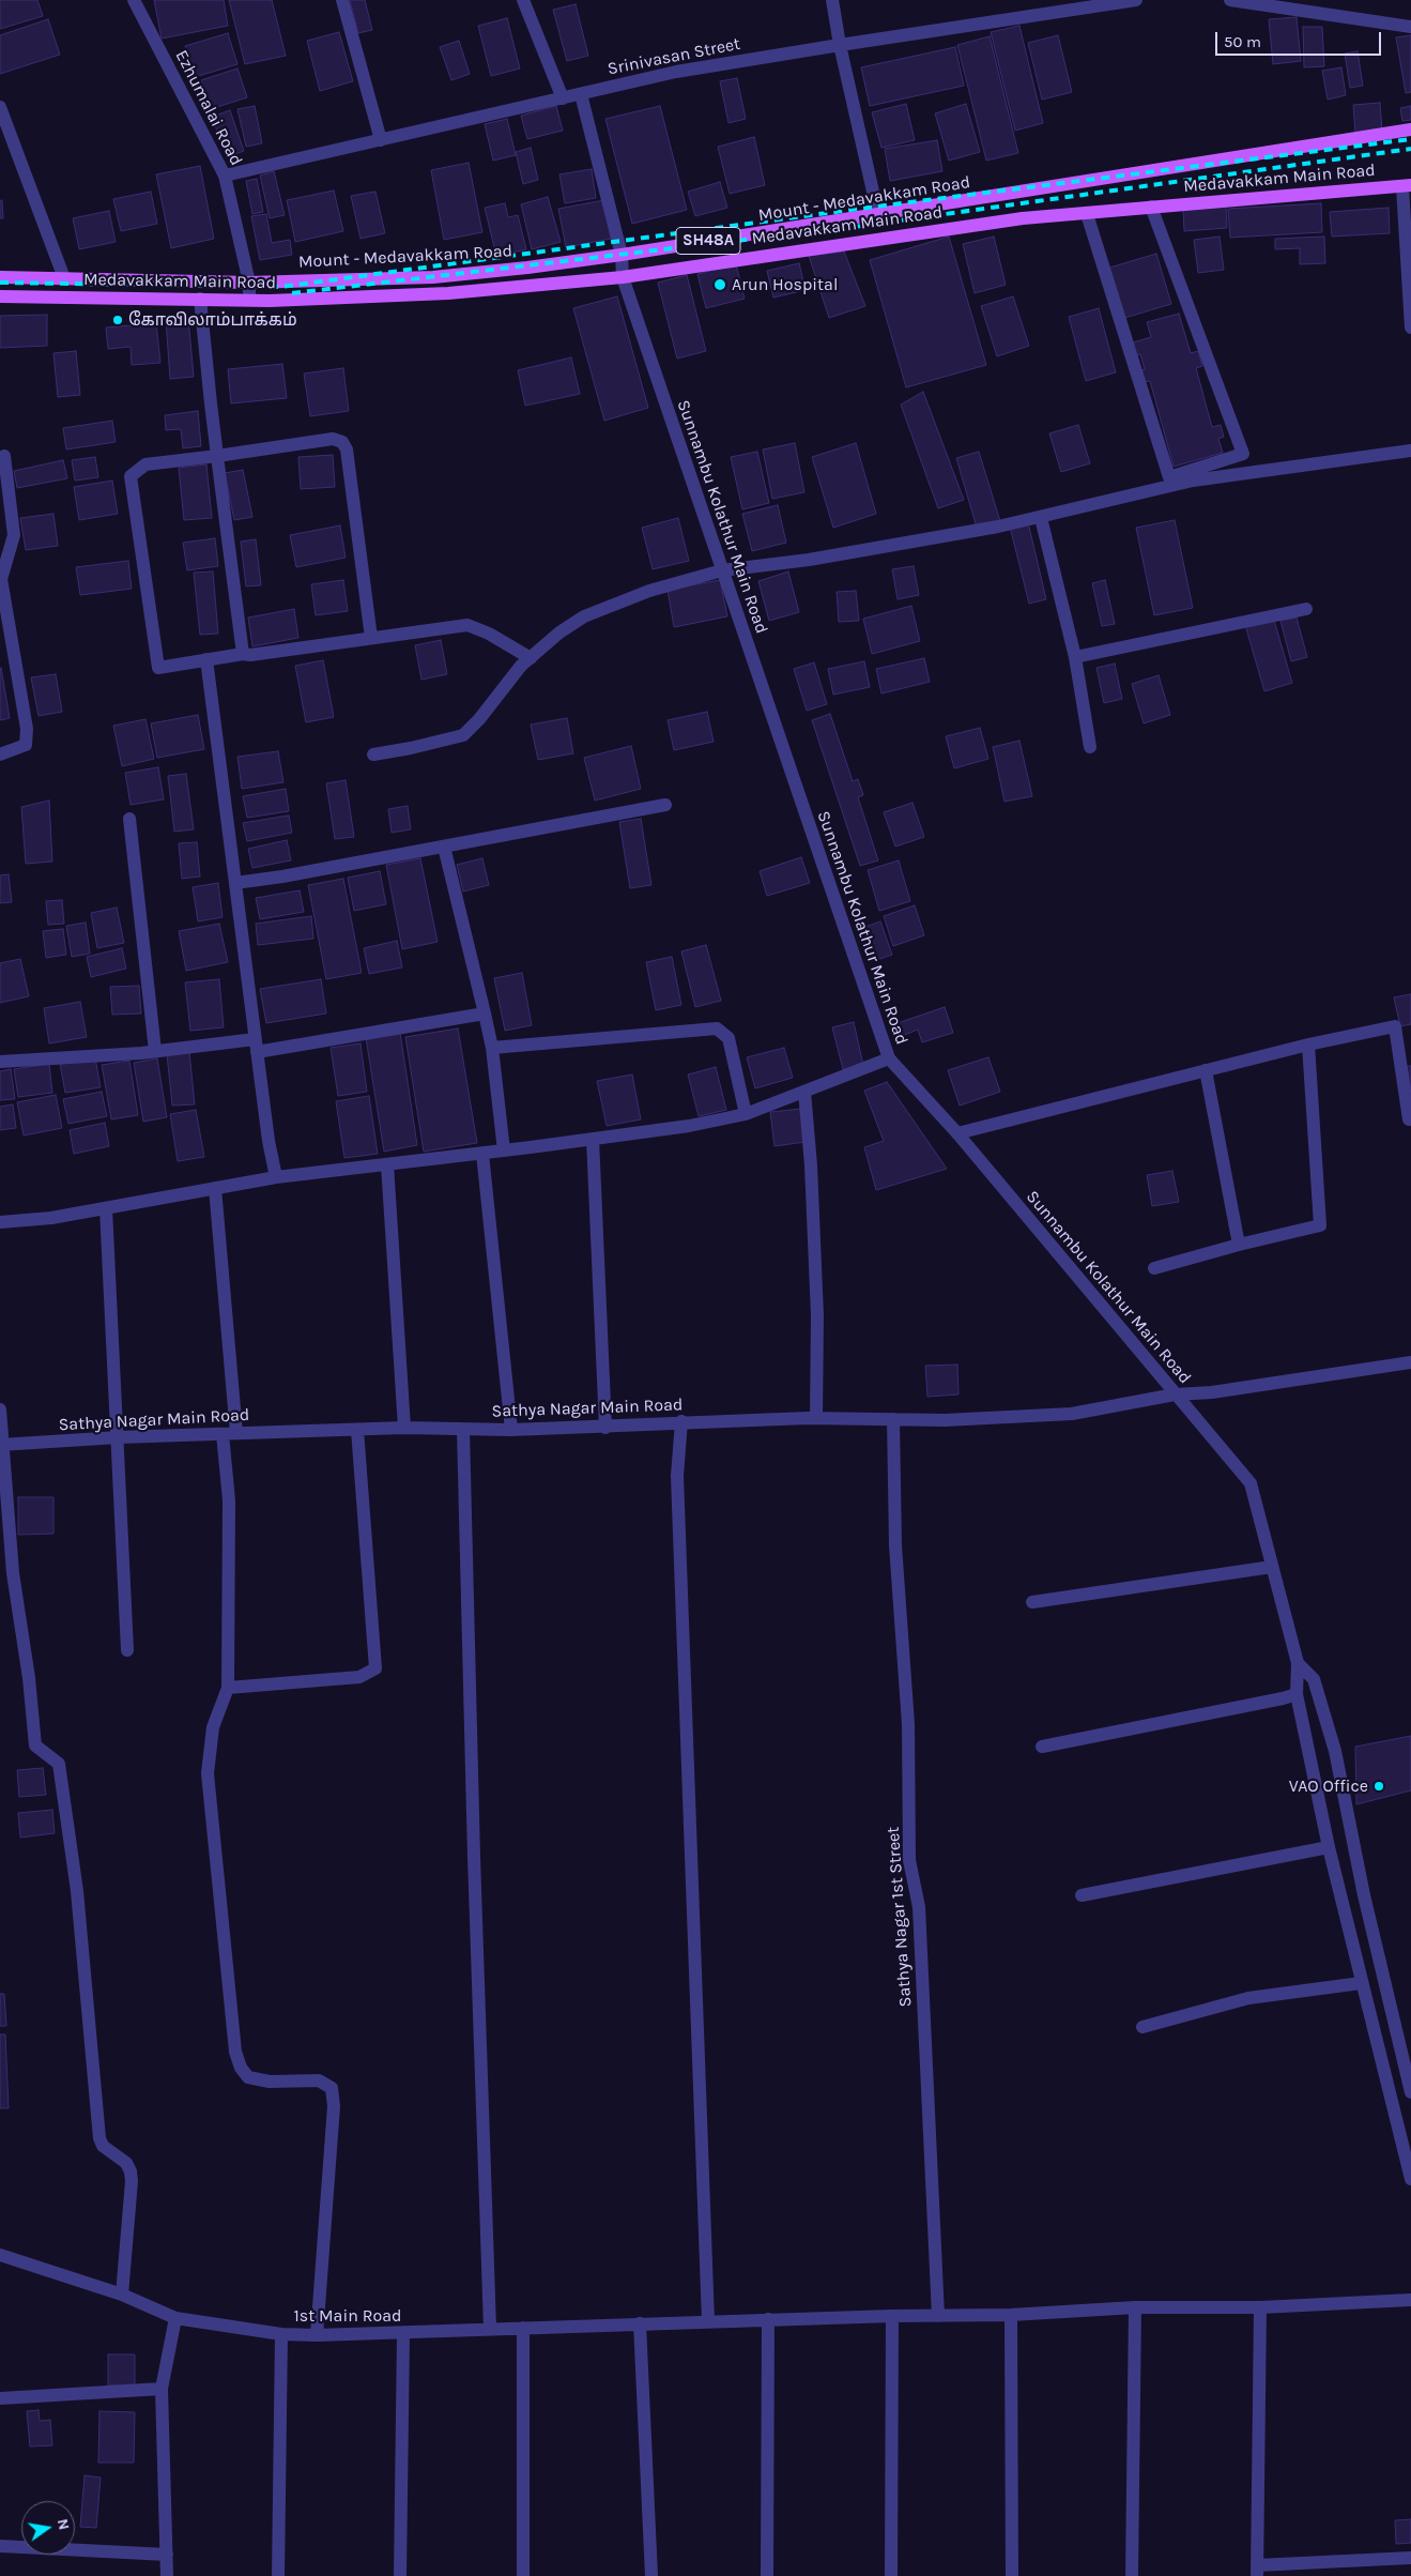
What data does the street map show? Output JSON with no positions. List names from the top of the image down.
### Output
{
  "streets": {
    "main road": ["Medavakkam Main Road", "Mount - Medavakkam Road", "SH48A"],
    "street": [
      "Srinivasan Street",
      "Ezhumalai Road",
      "Sunnambu Kolathur Main Road",
      "Sathya Nagar Main Road",
      "Sathya Nagar 1st Street",
      "1st Main Road"
    ]
  },
  "crossings": [
    ["Srinivasan Street", "Ezhumalai Road"],
    ["Srinivasan Street", "Sunnambu Kolathur Main Road"],
    ["Ezhumalai Road", "Medavakkam Main Road"],
    ["Ezhumalai Road", "Mount - Medavakkam Road"],
    ["Medavakkam Main Road", "Sunnambu Kolathur Main Road"],
    ["Mount - Medavakkam Road", "Sunnambu Kolathur Main Road"],
    ["Sunnambu Kolathur Main Road", "Sathya Nagar Main Road"],
    ["Sathya Nagar Main Road", "Sathya Nagar 1st Street"],
    ["Sathya Nagar 1st Street", "1st Main Road"]
  ],
  "places": ["Arun Hospital", "கோவிலாம்பாக்கம்", "VAO Office"],
  "scale_bar": "50 m",
  "north": "right"
}
